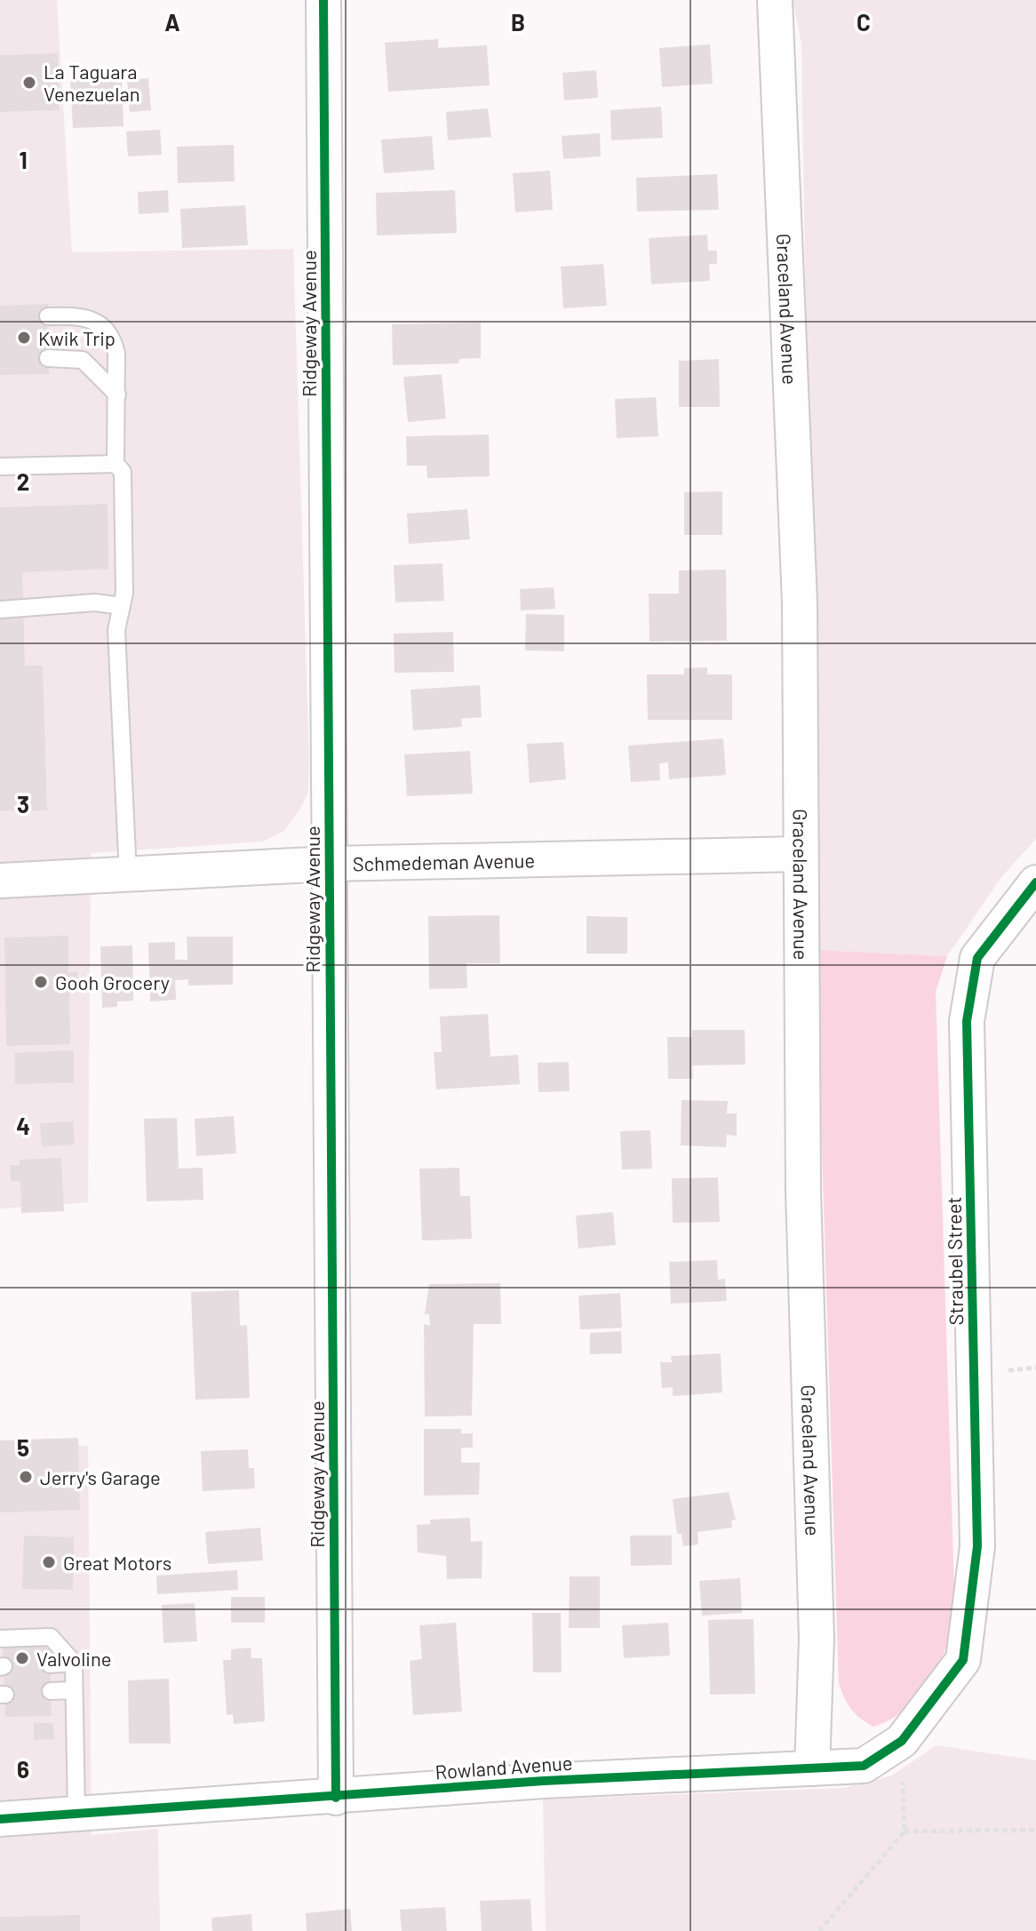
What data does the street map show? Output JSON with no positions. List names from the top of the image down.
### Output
{
  "streets": {
    "street": [
      "Graceland Avenue",
      "Ridgeway Avenue",
      "Schmedeman Avenue",
      "Straubel Street",
      "Rowland Avenue"
    ]
  },
  "crossings": [
    ["Graceland Avenue", "Schmedeman Avenue"],
    ["Graceland Avenue", "Rowland Avenue"],
    ["Ridgeway Avenue", "Schmedeman Avenue"],
    ["Ridgeway Avenue", "Rowland Avenue"],
    ["Straubel Street", "Rowland Avenue"]
  ],
  "places": [
    "La Taguara Venezuelan",
    "Kwik Trip",
    "Gooh Grocery",
    "Jerry's Garage",
    "Great Motors",
    "Valvoline"
  ],
  "grid": {
    "columns": ["A", "B", "C"],
    "rows": [
      "1",
      "2",
      "3",
      "4",
      "5",
      "6"
    ]
  }
}
